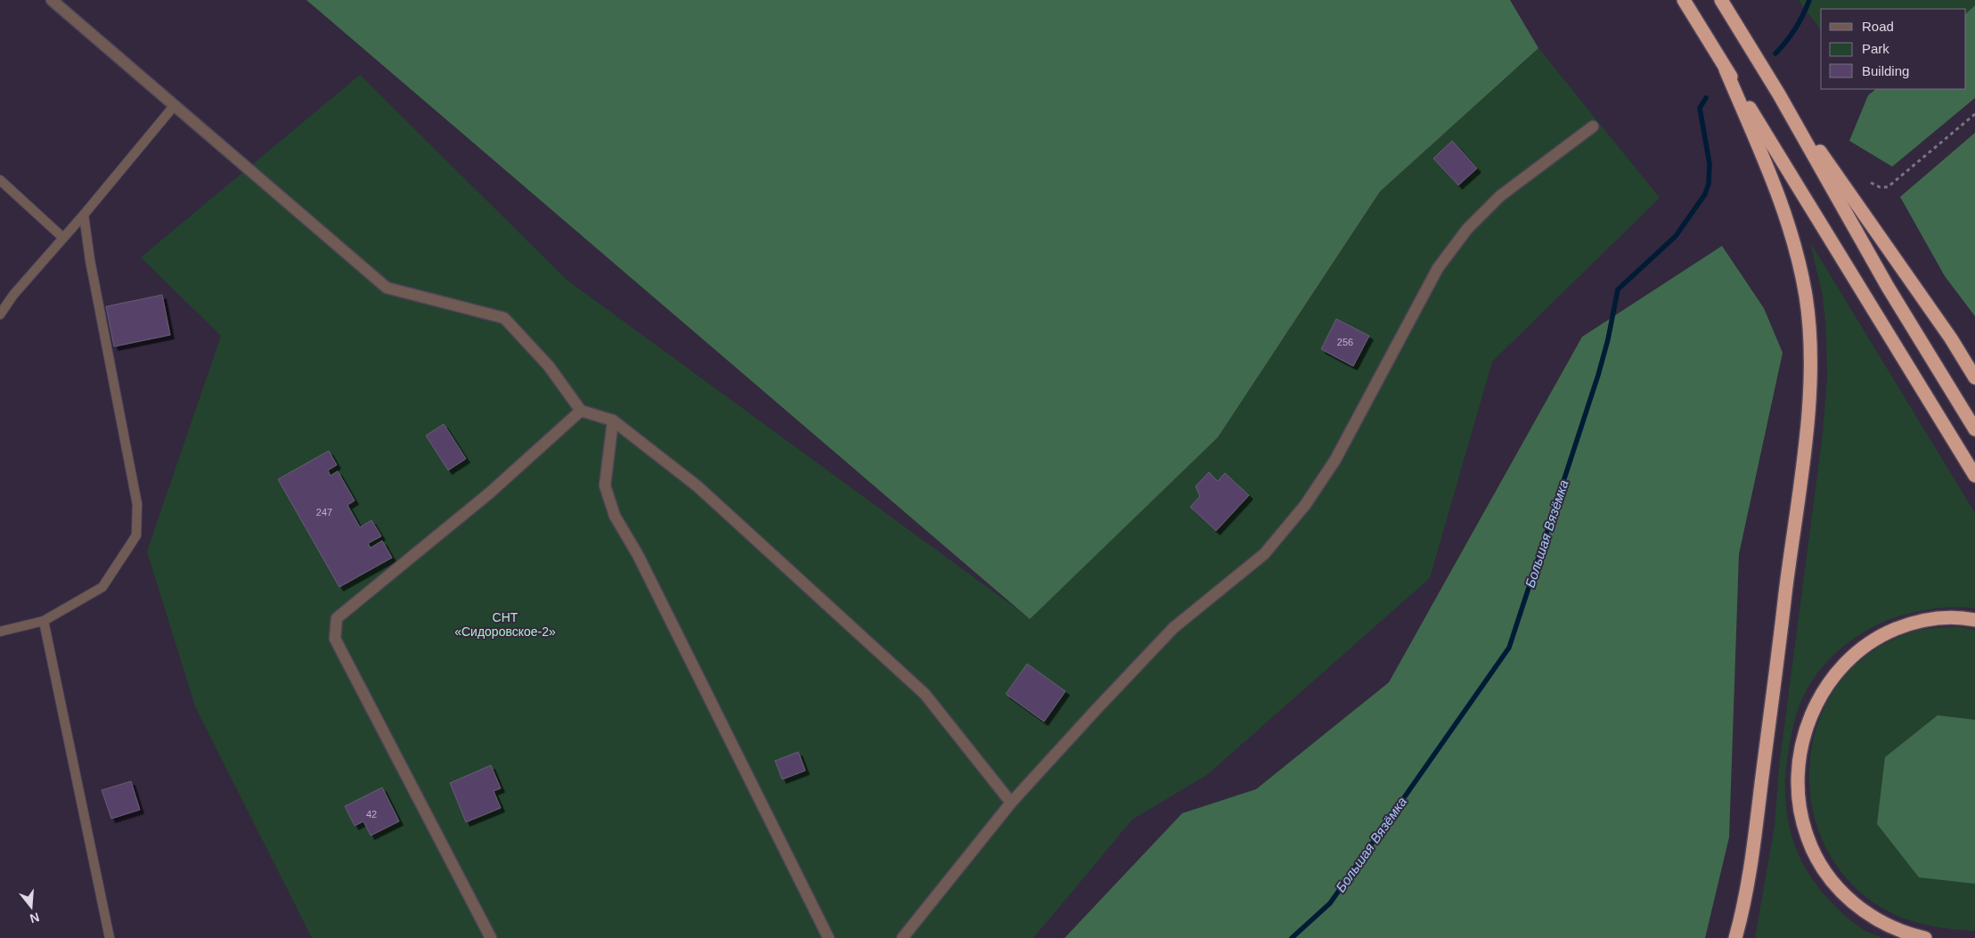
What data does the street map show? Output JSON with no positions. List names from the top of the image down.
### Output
{
  "water": ["Большая Вязёмка"],
  "parks": ["СНТ «Сидоровское-2»"],
  "house_numbers": ["256", "247", "42"],
  "legend": ["Road", "Park", "Building"],
  "north": "bottom"
}
